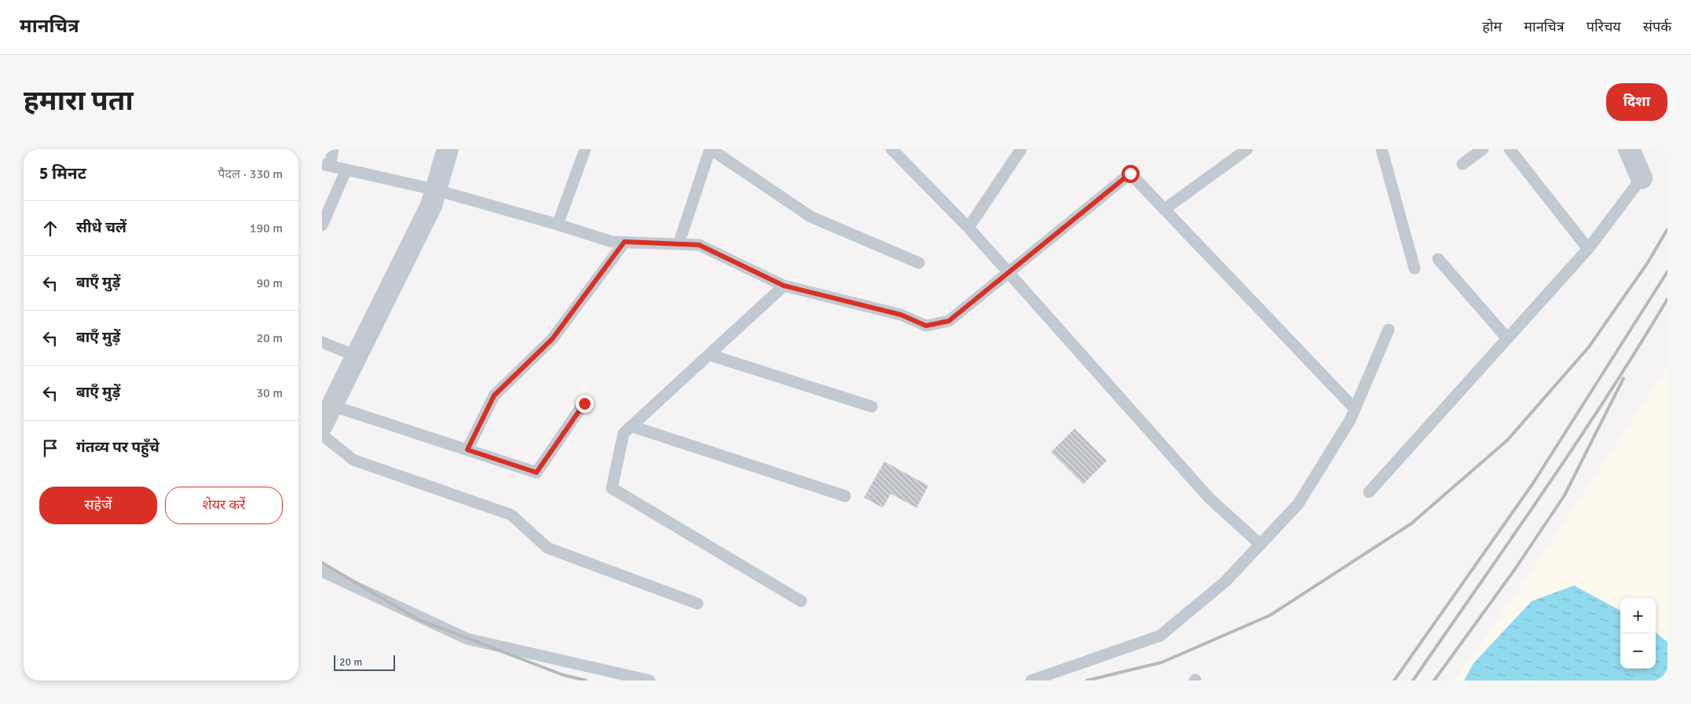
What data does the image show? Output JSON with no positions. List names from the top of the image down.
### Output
{
  "scale_bar": "20 m",
  "page": {
    "header": "मानचित्र",
    "nav": [
      "होम",
      "मानचित्र",
      "परिचय",
      "संपर्क"
    ],
    "buttons": [
      "दिशा",
      ["सहेजें", "शेयर करें"]
    ],
    "title": "हमारा पता",
    "heading": ["5 मिनट", "पैदल · 330 m"],
    "list": [
      ["सीधे चलें", "190 m"],
      ["बाएँ मुड़ें", "90 m"],
      ["बाएँ मुड़ें", "20 m"],
      ["बाएँ मुड़ें", "30 m"],
      "गंतव्य पर पहुँचे"
    ],
    "map_buttons": ["+", "−"],
    "scale": "20 m"
  }
}
